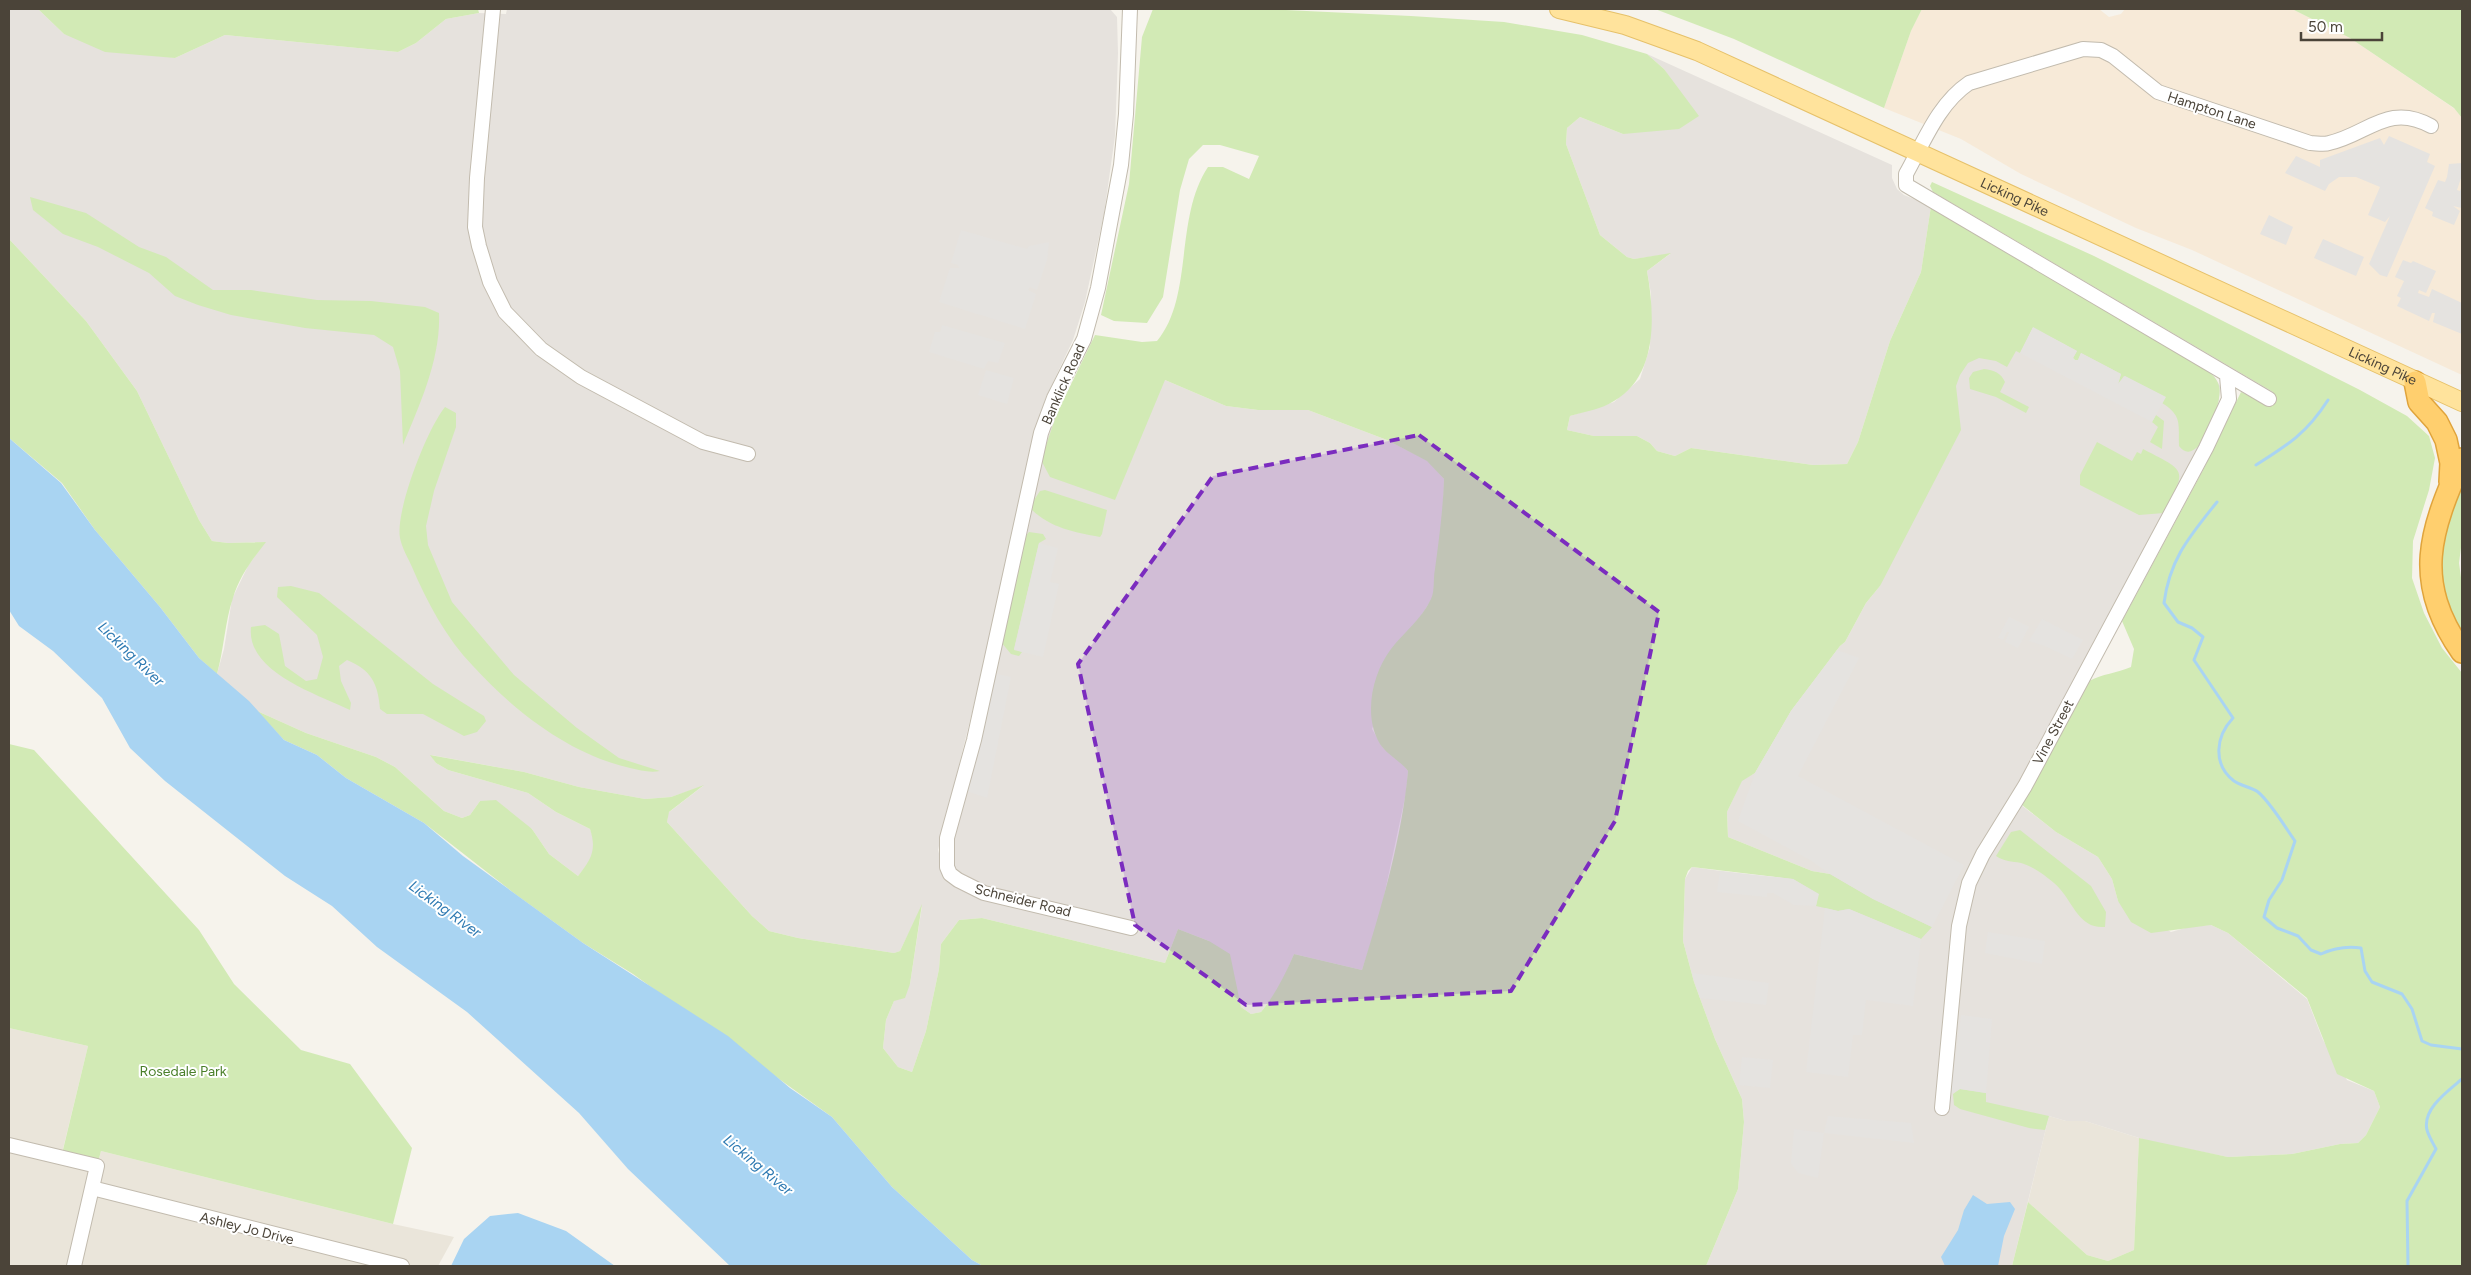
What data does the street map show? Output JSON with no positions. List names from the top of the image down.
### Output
{
  "streets": {
    "main road": ["Licking Pike"],
    "street": [
      "Hampton Lane",
      "Banklick Road",
      "Vine Street",
      "Schneider Road",
      "Ashley Jo Drive"
    ]
  },
  "crossings": [
    ["Hampton Lane", "Licking Pike"],
    ["Hampton Lane", "Vine Street"],
    ["Banklick Road", "Schneider Road"]
  ],
  "water": ["Licking River"],
  "parks": ["Rosedale Park"],
  "scale_bar": "50 m"
}
